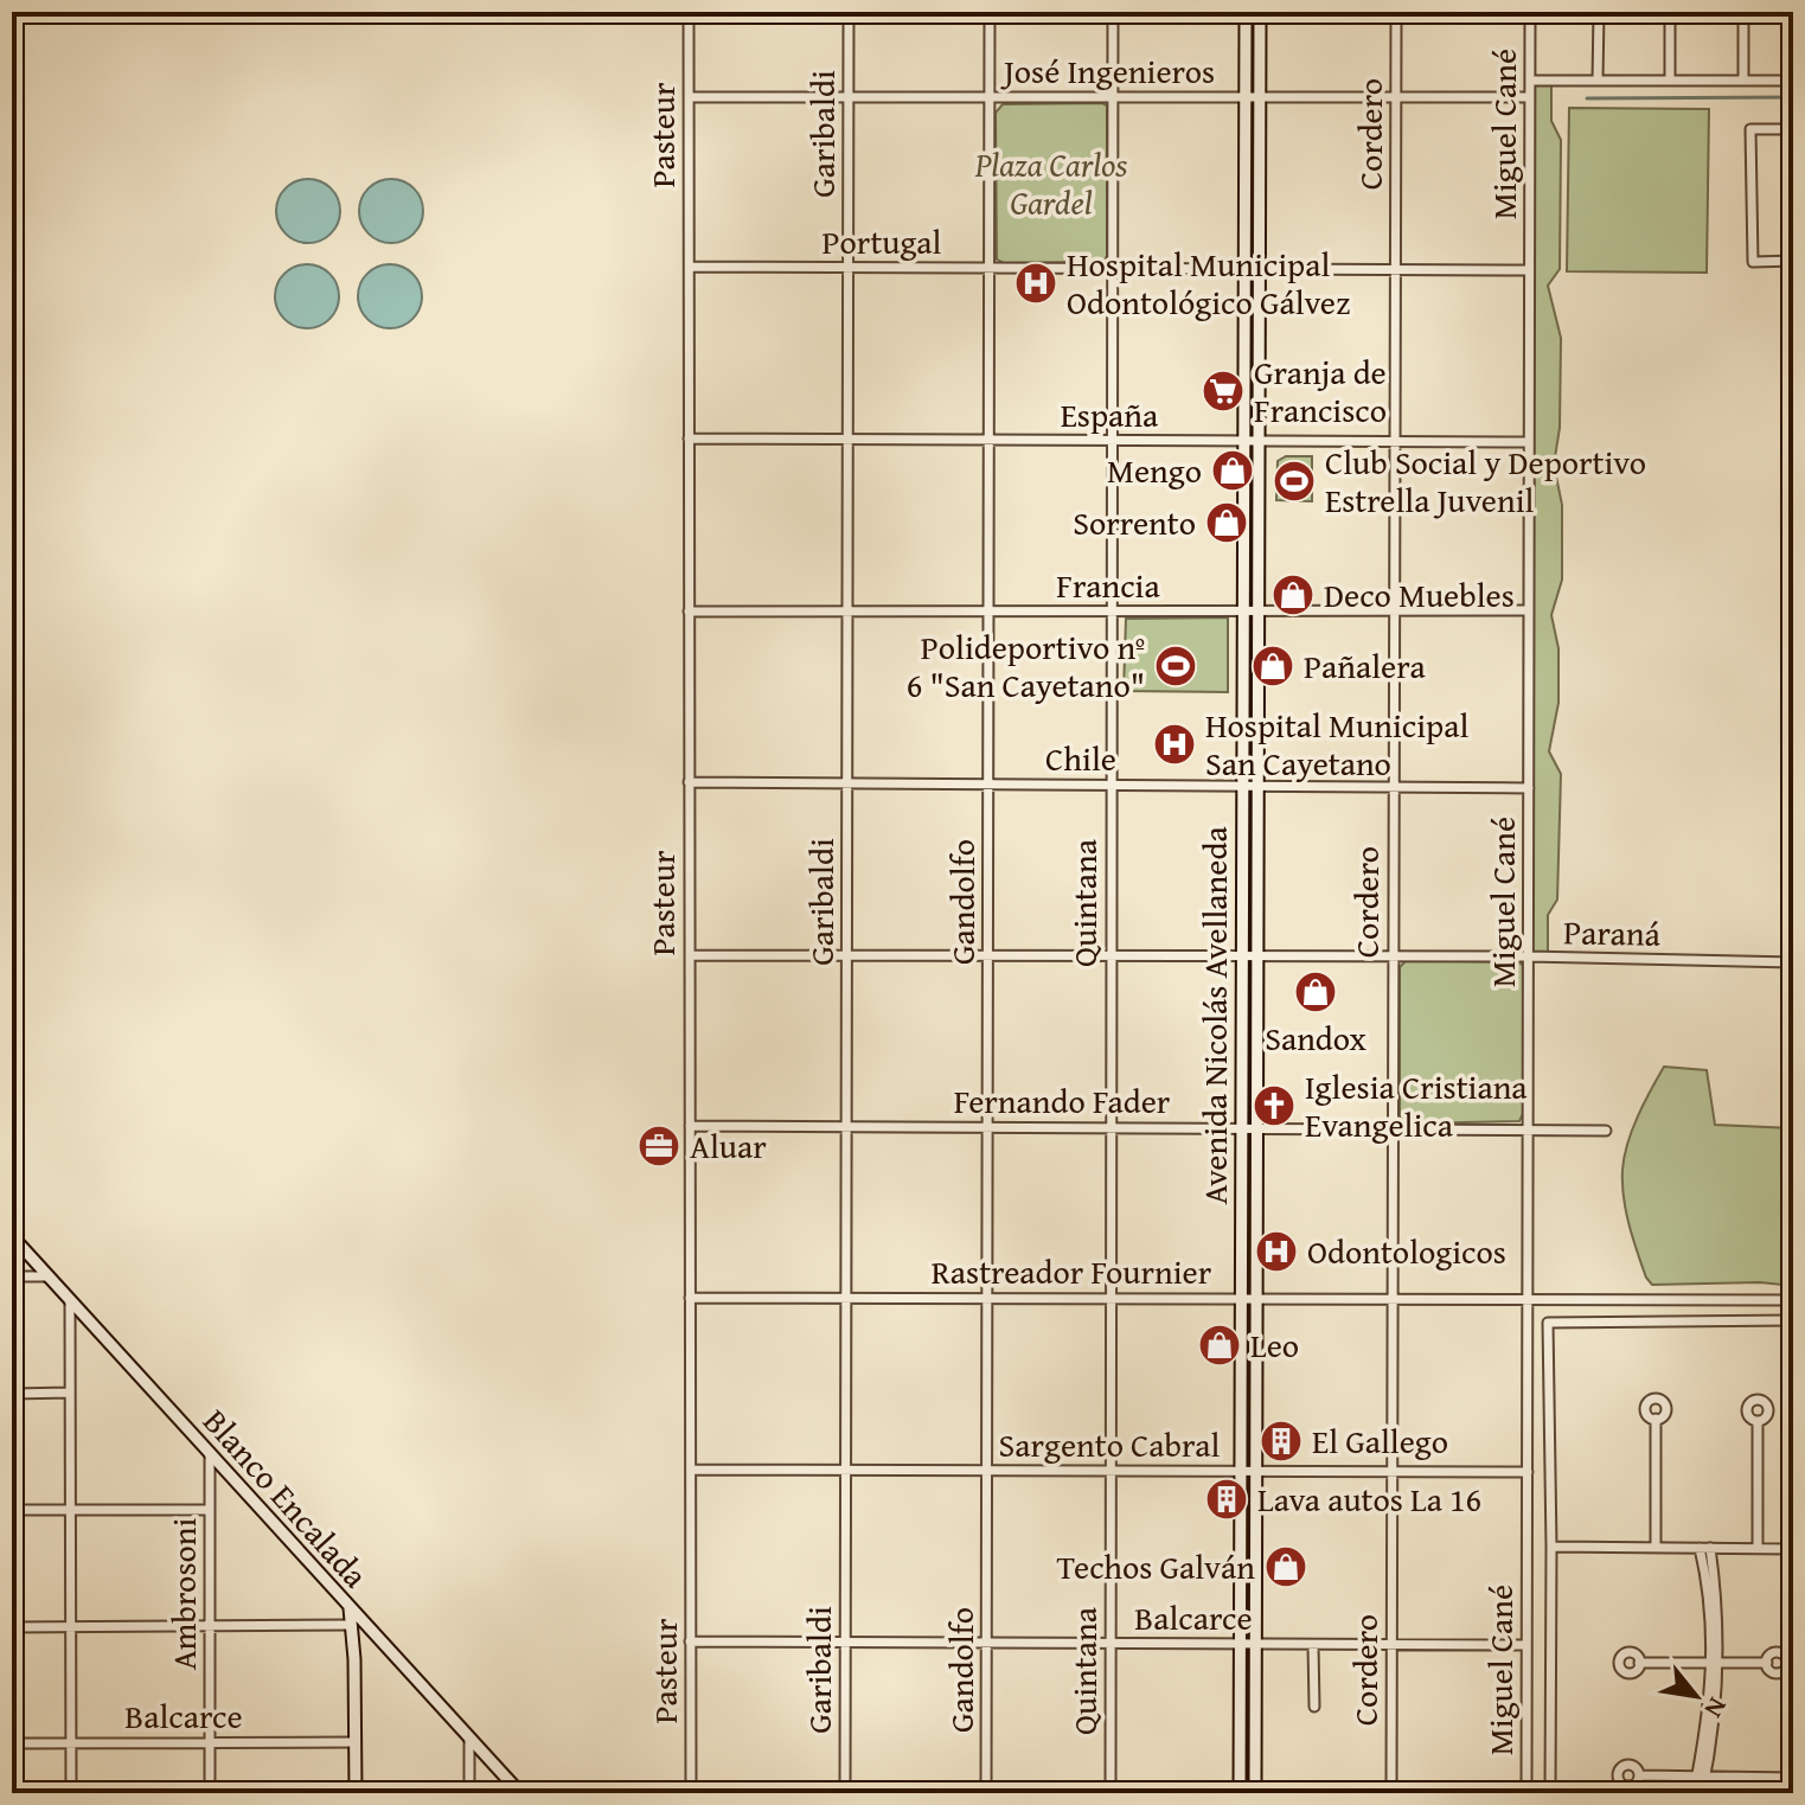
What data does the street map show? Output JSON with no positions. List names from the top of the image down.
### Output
{
  "streets": {
    "main road": ["Avenida Nicolás Avellaneda", "Blanco Encalada"],
    "street": [
      "José Ingenieros",
      "Garibaldi",
      "Cordero",
      "Miguel Cané",
      "Pasteur",
      "Portugal",
      "España",
      "Francia",
      "Chile",
      "Gandolfo",
      "Quintana",
      "Paraná",
      "Fernando Fader",
      "Rastreador Fournier",
      "Sargento Cabral",
      "Ambrosoni",
      "Balcarce"
    ]
  },
  "crossings": [
    ["José Ingenieros", "Garibaldi"],
    ["José Ingenieros", "Cordero"],
    ["José Ingenieros", "Miguel Cané"],
    ["José Ingenieros", "Pasteur"],
    ["José Ingenieros", "Gandolfo"],
    ["José Ingenieros", "Quintana"],
    ["José Ingenieros", "Avenida Nicolás Avellaneda"],
    ["Garibaldi", "Portugal"],
    ["Garibaldi", "España"],
    ["Garibaldi", "Francia"],
    ["Garibaldi", "Chile"],
    ["Garibaldi", "Paraná"],
    ["Garibaldi", "Fernando Fader"],
    ["Garibaldi", "Rastreador Fournier"],
    ["Garibaldi", "Sargento Cabral"],
    ["Garibaldi", "Balcarce"],
    ["Cordero", "Portugal"],
    ["Cordero", "España"],
    ["Cordero", "Francia"],
    ["Cordero", "Chile"],
    ["Cordero", "Paraná"],
    ["Cordero", "Fernando Fader"],
    ["Cordero", "Rastreador Fournier"],
    ["Cordero", "Sargento Cabral"],
    ["Cordero", "Balcarce"],
    ["Miguel Cané", "Portugal"],
    ["Miguel Cané", "España"],
    ["Miguel Cané", "Francia"],
    ["Miguel Cané", "Chile"],
    ["Miguel Cané", "Paraná"],
    ["Miguel Cané", "Fernando Fader"],
    ["Miguel Cané", "Rastreador Fournier"],
    ["Miguel Cané", "Sargento Cabral"],
    ["Miguel Cané", "Balcarce"],
    ["Pasteur", "Portugal"],
    ["Pasteur", "España"],
    ["Pasteur", "Francia"],
    ["Pasteur", "Chile"],
    ["Pasteur", "Paraná"],
    ["Pasteur", "Fernando Fader"],
    ["Pasteur", "Rastreador Fournier"],
    ["Pasteur", "Sargento Cabral"],
    ["Pasteur", "Balcarce"],
    ["Portugal", "Gandolfo"],
    ["Portugal", "Quintana"],
    ["Portugal", "Avenida Nicolás Avellaneda"],
    ["España", "Gandolfo"],
    ["España", "Quintana"],
    ["España", "Avenida Nicolás Avellaneda"],
    ["Francia", "Gandolfo"],
    ["Francia", "Quintana"],
    ["Francia", "Avenida Nicolás Avellaneda"],
    ["Chile", "Gandolfo"],
    ["Chile", "Quintana"],
    ["Chile", "Avenida Nicolás Avellaneda"],
    ["Gandolfo", "Paraná"],
    ["Gandolfo", "Fernando Fader"],
    ["Gandolfo", "Rastreador Fournier"],
    ["Gandolfo", "Sargento Cabral"],
    ["Gandolfo", "Balcarce"],
    ["Quintana", "Paraná"],
    ["Quintana", "Fernando Fader"],
    ["Quintana", "Rastreador Fournier"],
    ["Quintana", "Sargento Cabral"],
    ["Quintana", "Balcarce"],
    ["Paraná", "Avenida Nicolás Avellaneda"],
    ["Avenida Nicolás Avellaneda", "Fernando Fader"],
    ["Avenida Nicolás Avellaneda", "Rastreador Fournier"],
    ["Avenida Nicolás Avellaneda", "Sargento Cabral"],
    ["Avenida Nicolás Avellaneda", "Balcarce"],
    ["Blanco Encalada", "Ambrosoni"],
    ["Ambrosoni", "Balcarce"]
  ],
  "parks": ["Plaza Carlos Gardel"],
  "places": {
    "hospital": ["Hospital Municipal Odontológico Gálvez", "Hospital Municipal San Cayetano", "Odontologicos"],
    "supermarket": ["Granja de Francisco"],
    "shop": [
      "Mengo",
      "Sorrento",
      "Deco Muebles",
      "Pañalera",
      "Sandox",
      "Leo",
      "Techos Galván"
    ],
    "sports": ["Club Social y Deportivo Estrella Juvenil", "Polideportivo nº 6 \"San Cayetano\""],
    "church": ["Iglesia Cristiana Evangelica"],
    "office": ["Aluar"],
    "building": ["El Gallego", "Lava autos La 16"]
  },
  "north": "bottom right"
}
